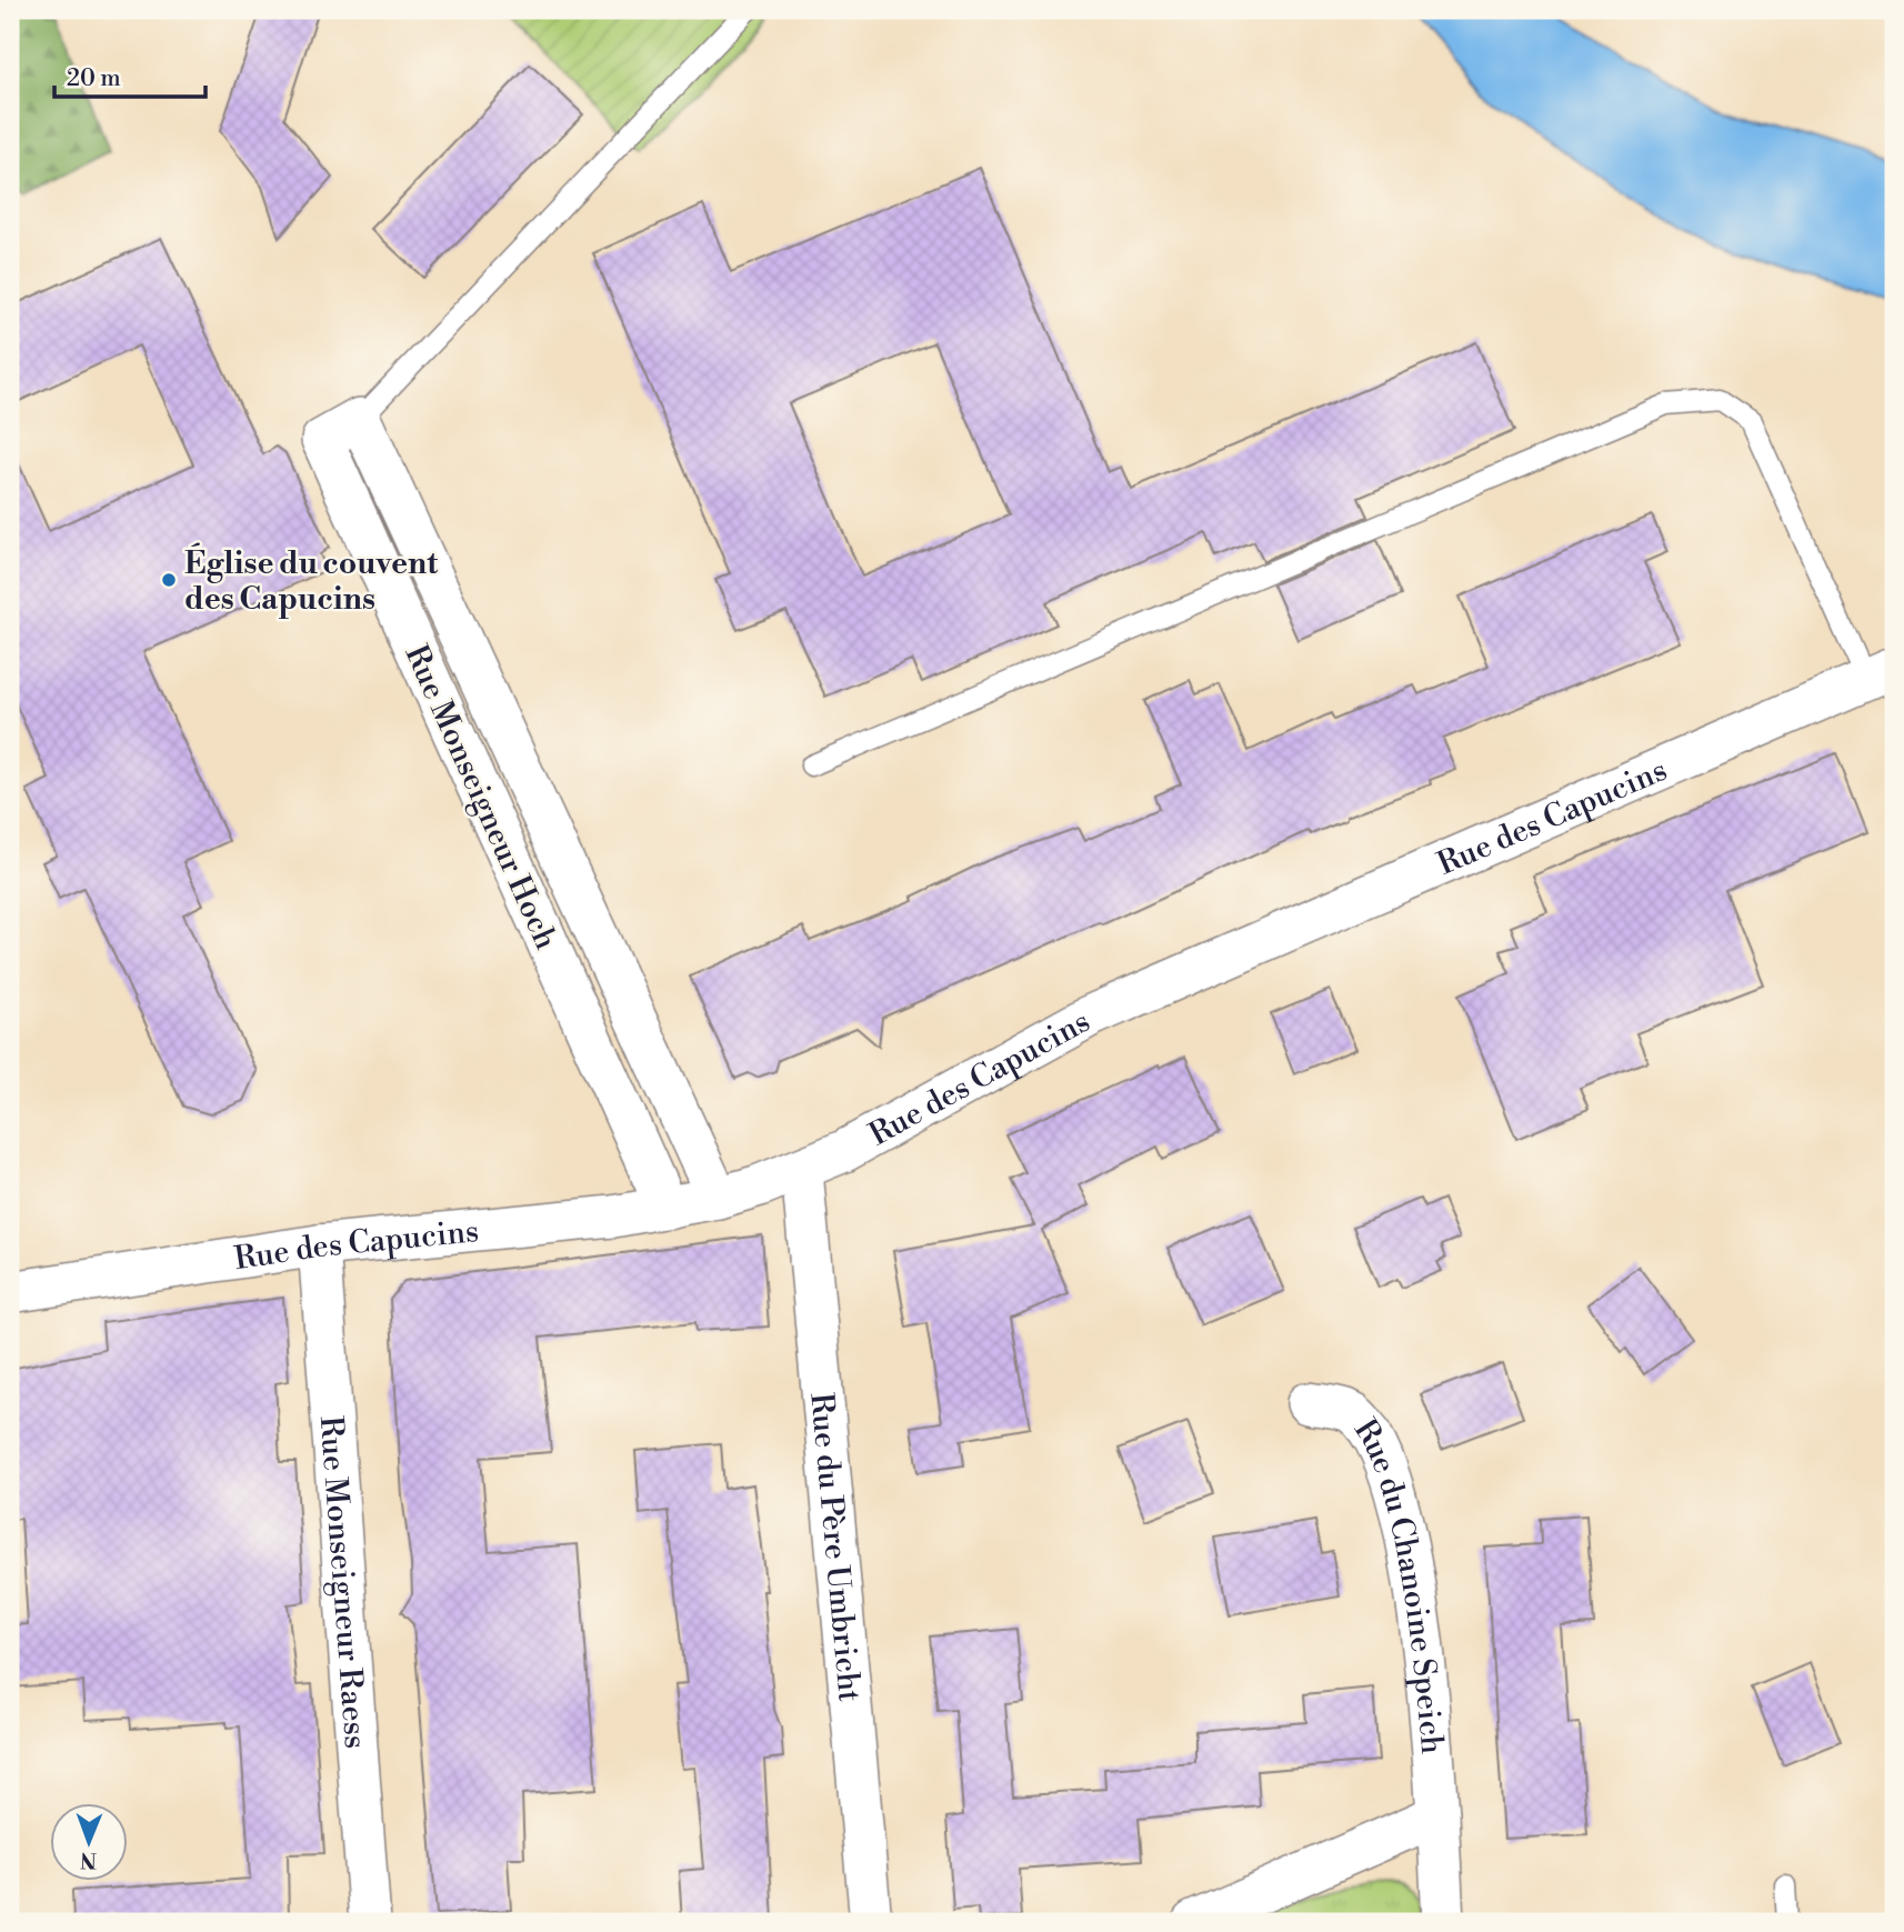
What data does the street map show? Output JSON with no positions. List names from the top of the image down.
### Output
{
  "streets": {
    "street": [
      "Rue Monseigneur Hoch",
      "Rue des Capucins",
      "Rue du Père Umbricht",
      "Rue Monseigneur Raess",
      "Rue du Chanoine Speich"
    ]
  },
  "crossings": [
    ["Rue Monseigneur Hoch", "Rue des Capucins"],
    ["Rue des Capucins", "Rue du Père Umbricht"],
    ["Rue des Capucins", "Rue Monseigneur Raess"]
  ],
  "places": ["Église du couvent des Capucins"],
  "scale_bar": "20 m",
  "north": "bottom"
}
